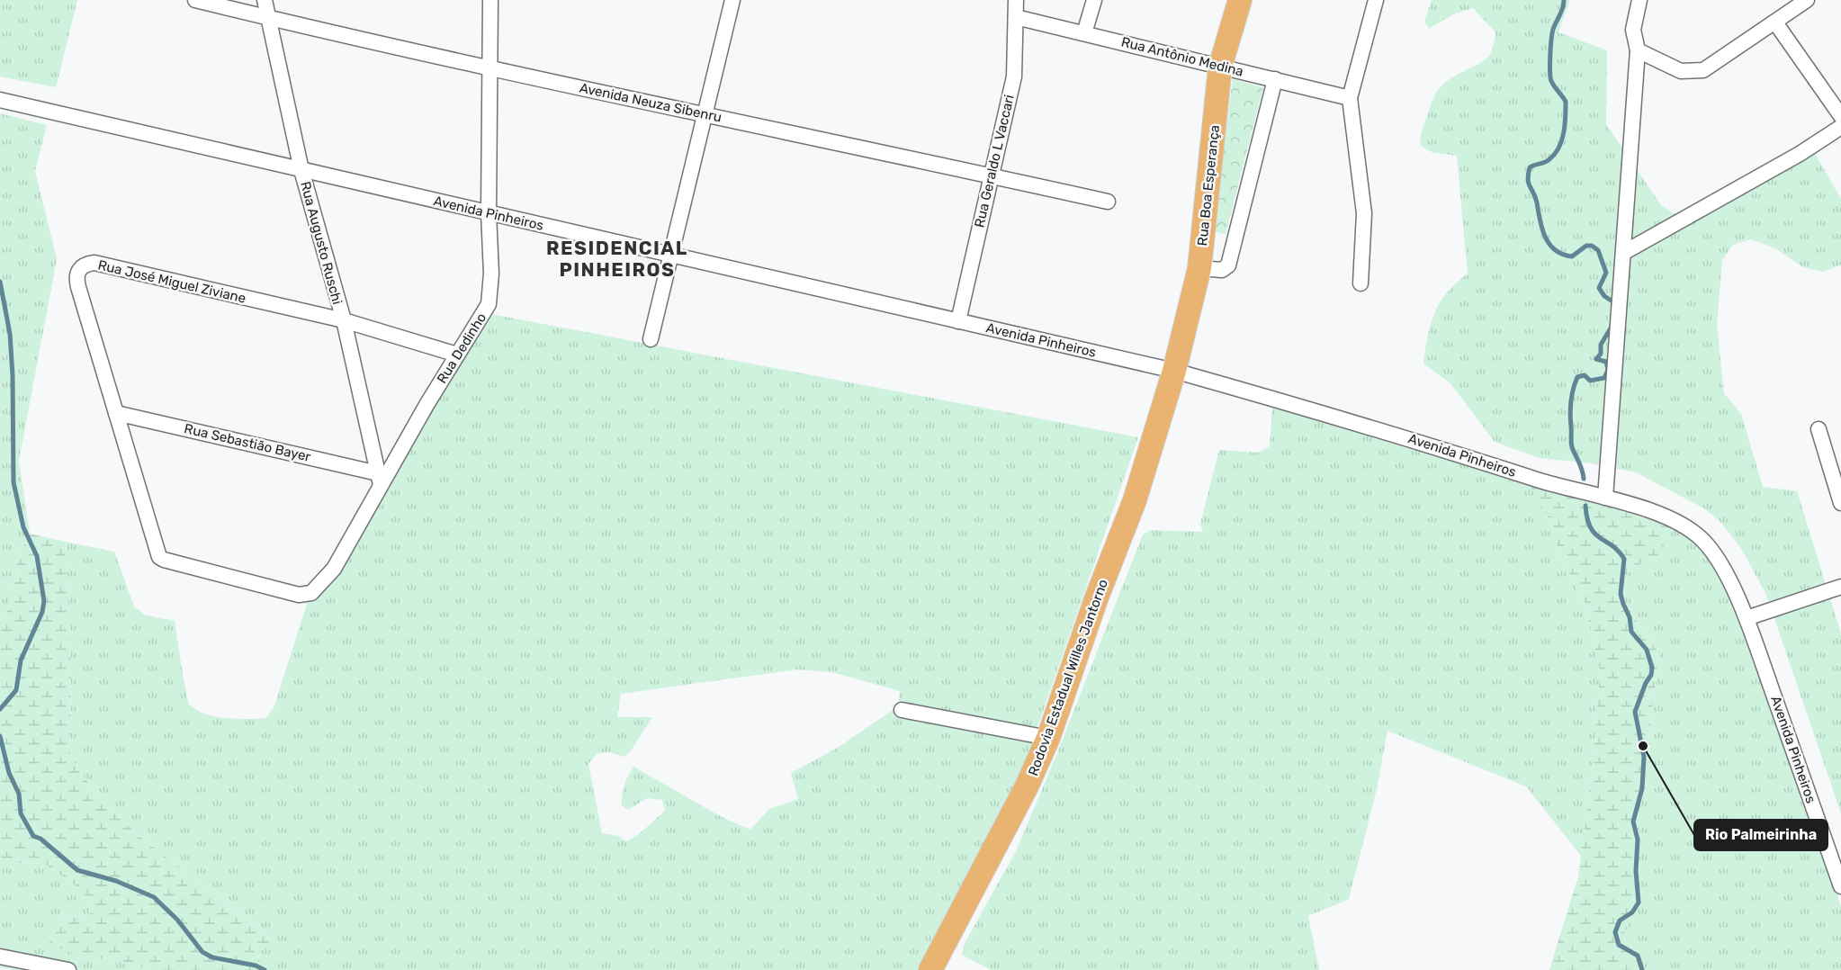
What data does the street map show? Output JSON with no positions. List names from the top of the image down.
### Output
{
  "streets": {
    "main road": ["Rua Boa Esperança", "Rodovia Estadual Willes Jantorno"],
    "street": [
      "Rua Antônio Medina",
      "Avenida Neuza Sibenru",
      "Rua Geraldo L Vaccari",
      "Avenida Pinheiros",
      "Rua Augusto Ruschi",
      "Rua José Miguel Ziviane",
      "Rua Dedinho",
      "Rua Sebastião Bayer"
    ]
  },
  "crossings": [
    ["Rua Antônio Medina", "Rua Geraldo L Vaccari"],
    ["Rua Antônio Medina", "Rua Boa Esperança"],
    ["Avenida Neuza Sibenru", "Rua Geraldo L Vaccari"],
    ["Avenida Neuza Sibenru", "Rua Augusto Ruschi"],
    ["Avenida Neuza Sibenru", "Rua Dedinho"],
    ["Rua Geraldo L Vaccari", "Avenida Pinheiros"],
    ["Rua Boa Esperança", "Avenida Pinheiros"],
    ["Rua Boa Esperança", "Rodovia Estadual Willes Jantorno"],
    ["Avenida Pinheiros", "Rua Augusto Ruschi"],
    ["Avenida Pinheiros", "Rua Dedinho"],
    ["Avenida Pinheiros", "Rodovia Estadual Willes Jantorno"],
    ["Rua Augusto Ruschi", "Rua José Miguel Ziviane"],
    ["Rua Augusto Ruschi", "Rua Dedinho"],
    ["Rua Augusto Ruschi", "Rua Sebastião Bayer"],
    ["Rua José Miguel Ziviane", "Rua Dedinho"],
    ["Rua José Miguel Ziviane", "Rua Sebastião Bayer"],
    ["Rua Dedinho", "Rua Sebastião Bayer"]
  ],
  "districts": ["RESIDENCIAL PINHEIROS"],
  "places": ["Rio Palmeirinha"]
}
